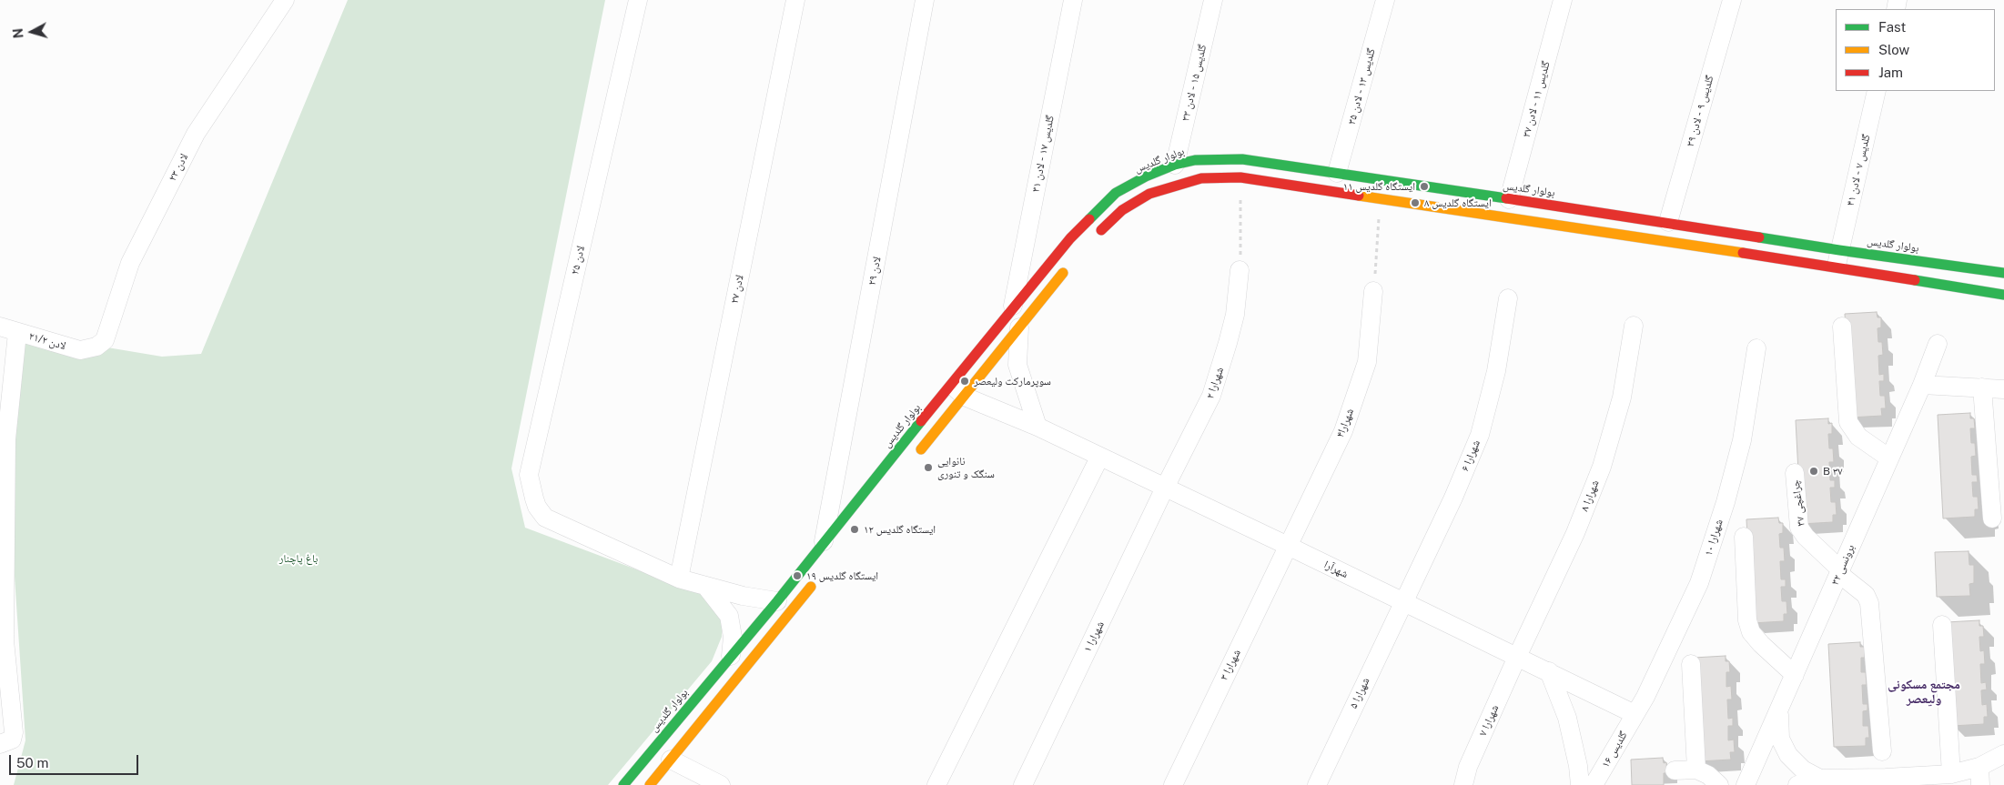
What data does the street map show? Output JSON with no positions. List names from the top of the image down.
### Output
{
  "streets": {
    "street": [
      "گلدیس ۱۵ - لادن ۳۳",
      "گلدیس ۱۳ - لادن ۳۵",
      "گلدیس ۱۱ - لادن ۳۷",
      "گلدیس ۹ - لادن ۳۹",
      "گلدیس ۱۷ - لادن ۳۱",
      "بولوار گلدیس",
      "لادن ۲۳",
      "گلدیس ۷ - لادن ۴۱",
      "لادن ۲۵",
      "لادن ۲۹",
      "لادن ۲۷",
      "لادن ۲۱/۲",
      "شهرارا ۲",
      "شهرارا۴",
      "شهرارا ۶",
      "شهرارا ۸",
      "چراغچی ۳۷",
      "شهرارا ۱۰",
      "برونسی ۳۲",
      "شهرآرا",
      "شهرارا ۱",
      "شهرارا ۳",
      "شهرارا ۵",
      "شهرارا ۷",
      "گلدیس ۱۶"
    ]
  },
  "crossings": [
    ["گلدیس ۱۵ - لادن ۳۳", "بولوار گلدیس"],
    ["گلدیس ۱۳ - لادن ۳۵", "بولوار گلدیس"],
    ["گلدیس ۱۱ - لادن ۳۷", "بولوار گلدیس"],
    ["گلدیس ۹ - لادن ۳۹", "بولوار گلدیس"],
    ["گلدیس ۱۷ - لادن ۳۱", "بولوار گلدیس"],
    ["بولوار گلدیس", "گلدیس ۷ - لادن ۴۱"],
    ["بولوار گلدیس", "لادن ۲۹"],
    ["بولوار گلدیس", "شهرآرا"],
    ["لادن ۲۳", "لادن ۲۱/۲"],
    ["لادن ۲۵", "لادن ۲۷"],
    ["شهرارا ۲", "شهرآرا"],
    ["شهرارا ۲", "شهرارا ۱"],
    ["شهرارا۴", "شهرآرا"],
    ["شهرارا۴", "شهرارا ۳"],
    ["شهرارا ۶", "شهرآرا"],
    ["شهرارا ۶", "شهرارا ۵"],
    ["شهرارا ۸", "شهرآرا"],
    ["شهرارا ۸", "شهرارا ۷"],
    ["چراغچی ۳۷", "برونسی ۳۲"],
    ["شهرارا ۱۰", "شهرآرا"],
    ["شهرارا ۱۰", "گلدیس ۱۶"],
    ["شهرآرا", "شهرارا ۱"],
    ["شهرآرا", "شهرارا ۳"],
    ["شهرآرا", "شهرارا ۵"],
    ["شهرآرا", "شهرارا ۷"],
    ["شهرآرا", "گلدیس ۱۶"]
  ],
  "districts": ["مجتمع مسکونی ولیعصر"],
  "parks": ["باغ پاچنار"],
  "places": [
    "ایستگاه گلدیس ۱۱",
    "ایستگاه گلدیس ۸",
    "سوپرمارکت ولیعصر",
    "نانوایی سنگک و تنوری",
    "B ۳۷",
    "ایستگاه گلدیس ۱۲",
    "ایستگاه گلدیس ۱۹"
  ],
  "legend": ["Fast", "Slow", "Jam"],
  "scale_bar": "50 m",
  "north": "left"
}
